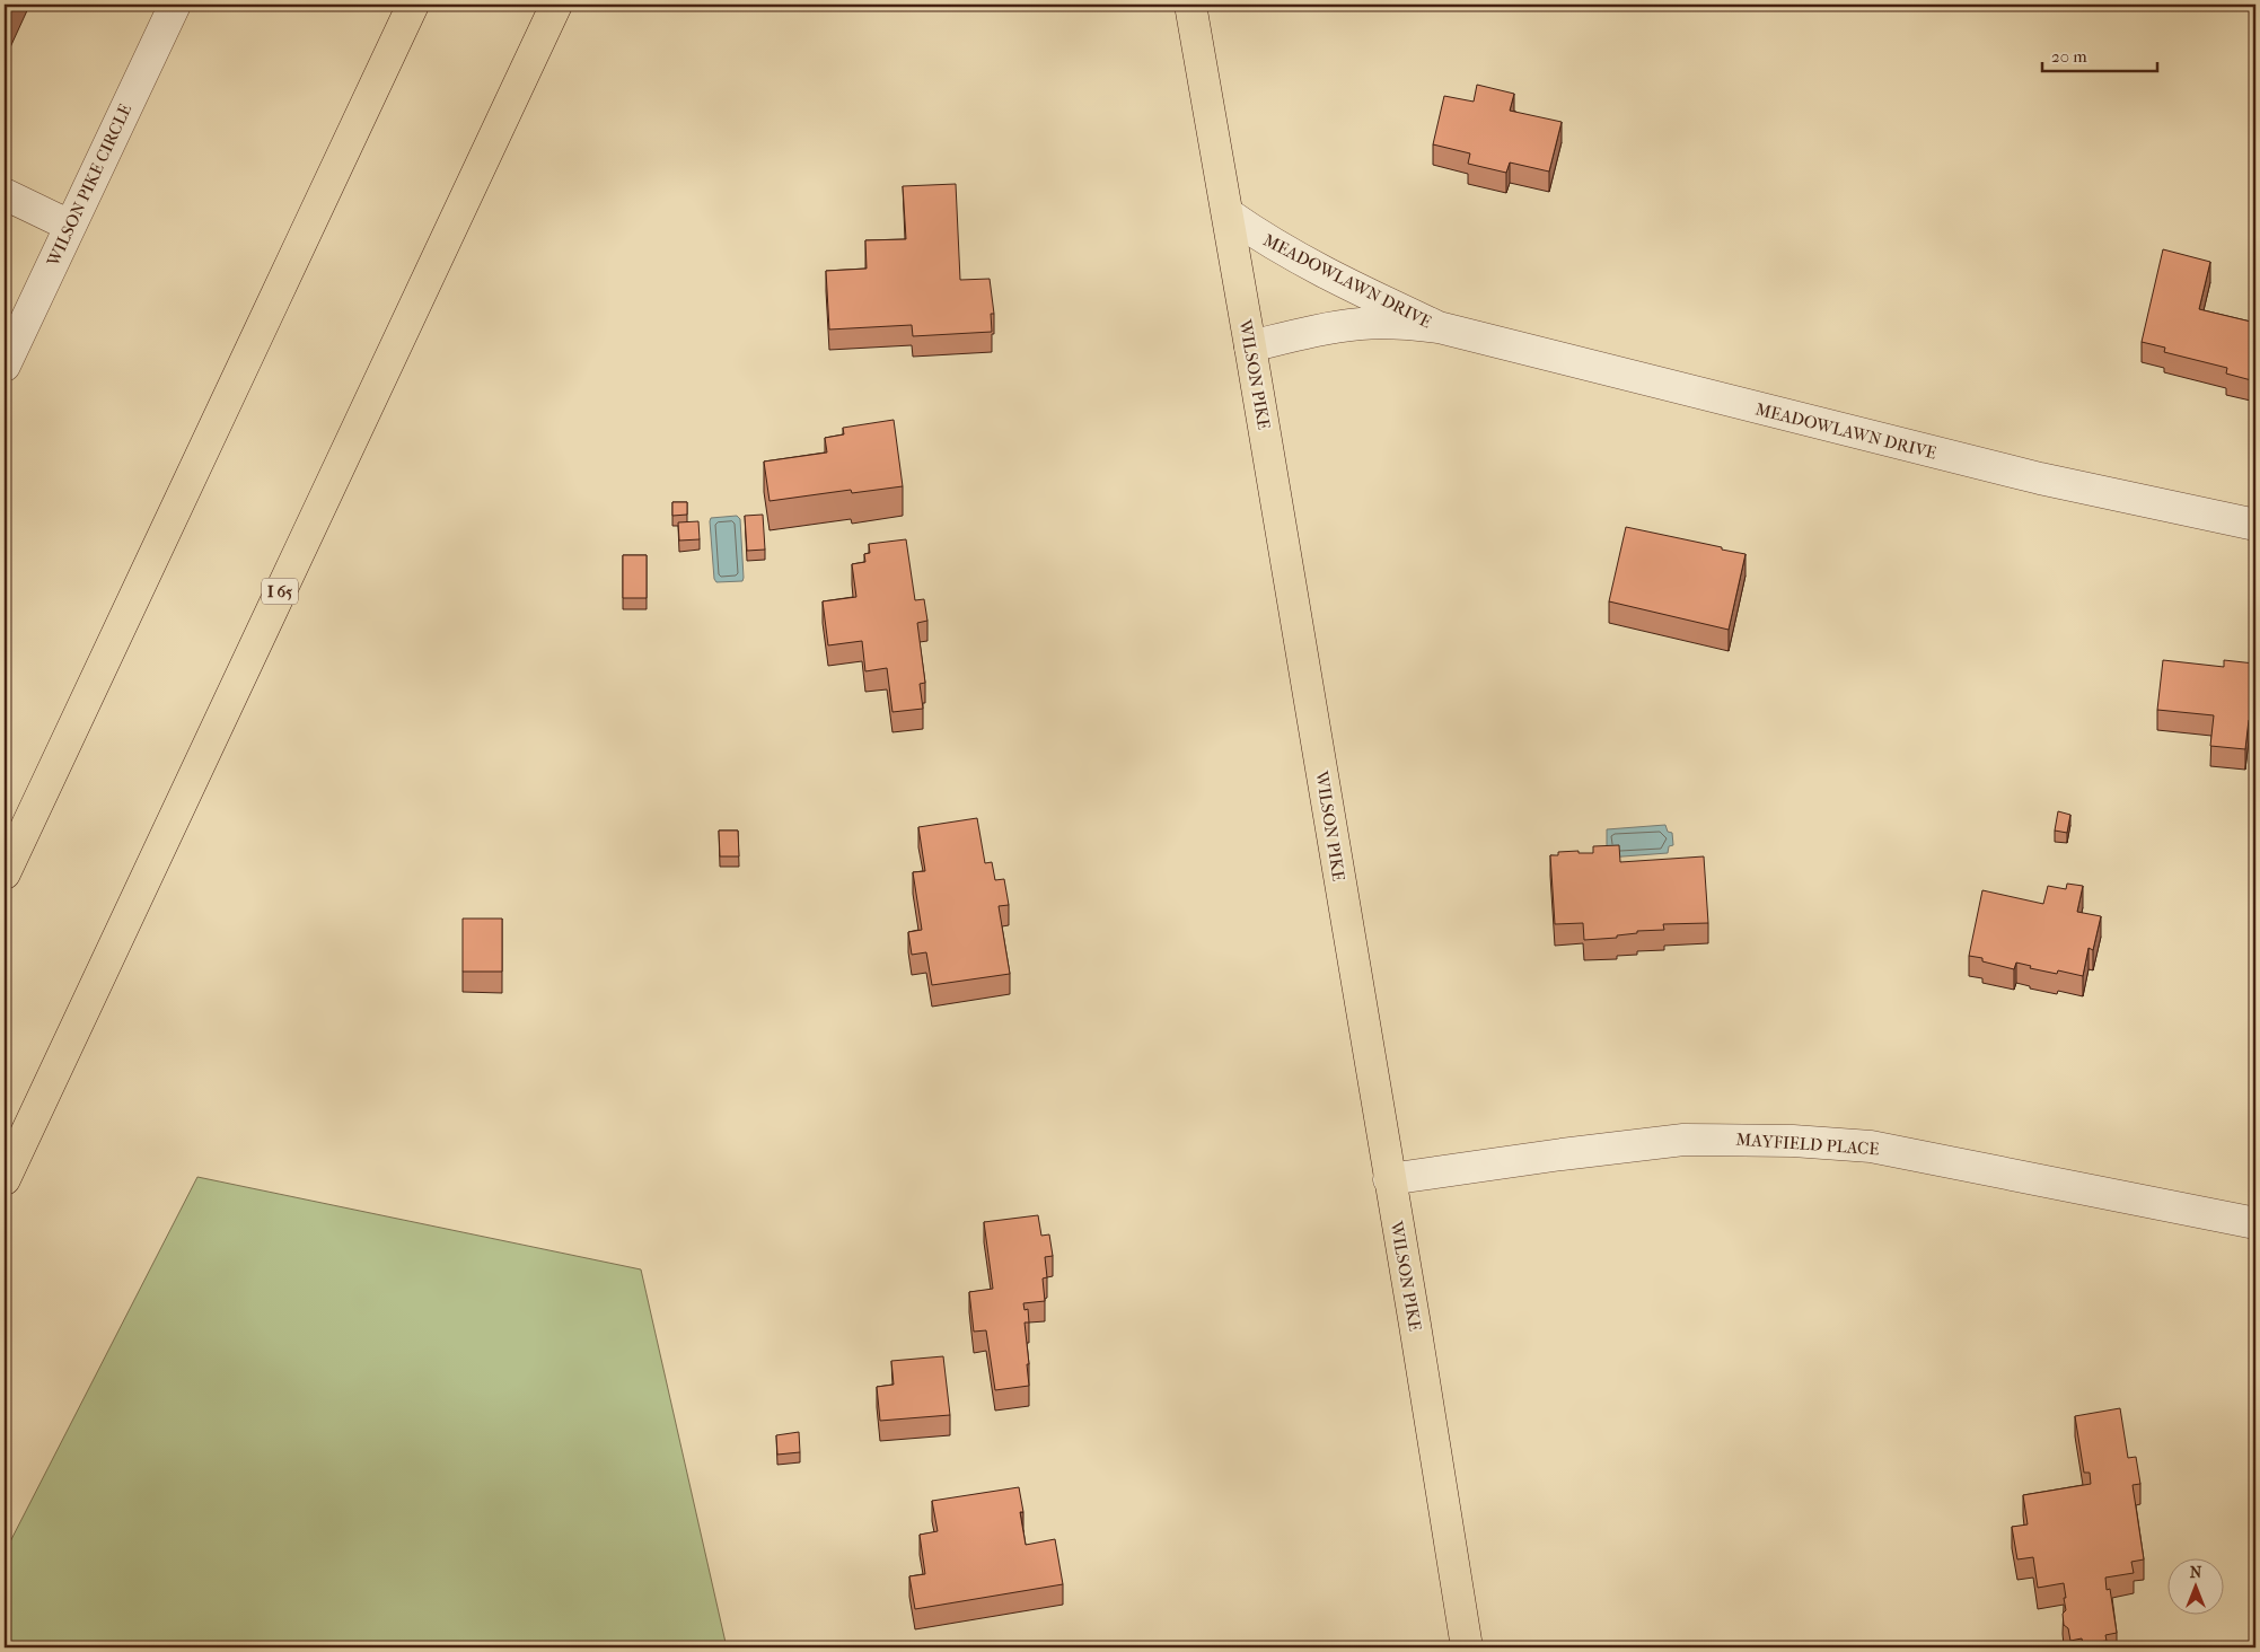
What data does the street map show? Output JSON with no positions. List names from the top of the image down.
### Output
{
  "streets": {
    "main road": ["WILSON PIKE", "I 65"],
    "street": ["WILSON PIKE CIRCLE", "MEADOWLAWN DRIVE", "MAYFIELD PLACE"]
  },
  "crossings": [
    ["MEADOWLAWN DRIVE", "WILSON PIKE"],
    ["WILSON PIKE", "MAYFIELD PLACE"]
  ],
  "scale_bar": "20 m",
  "north": "top"
}
